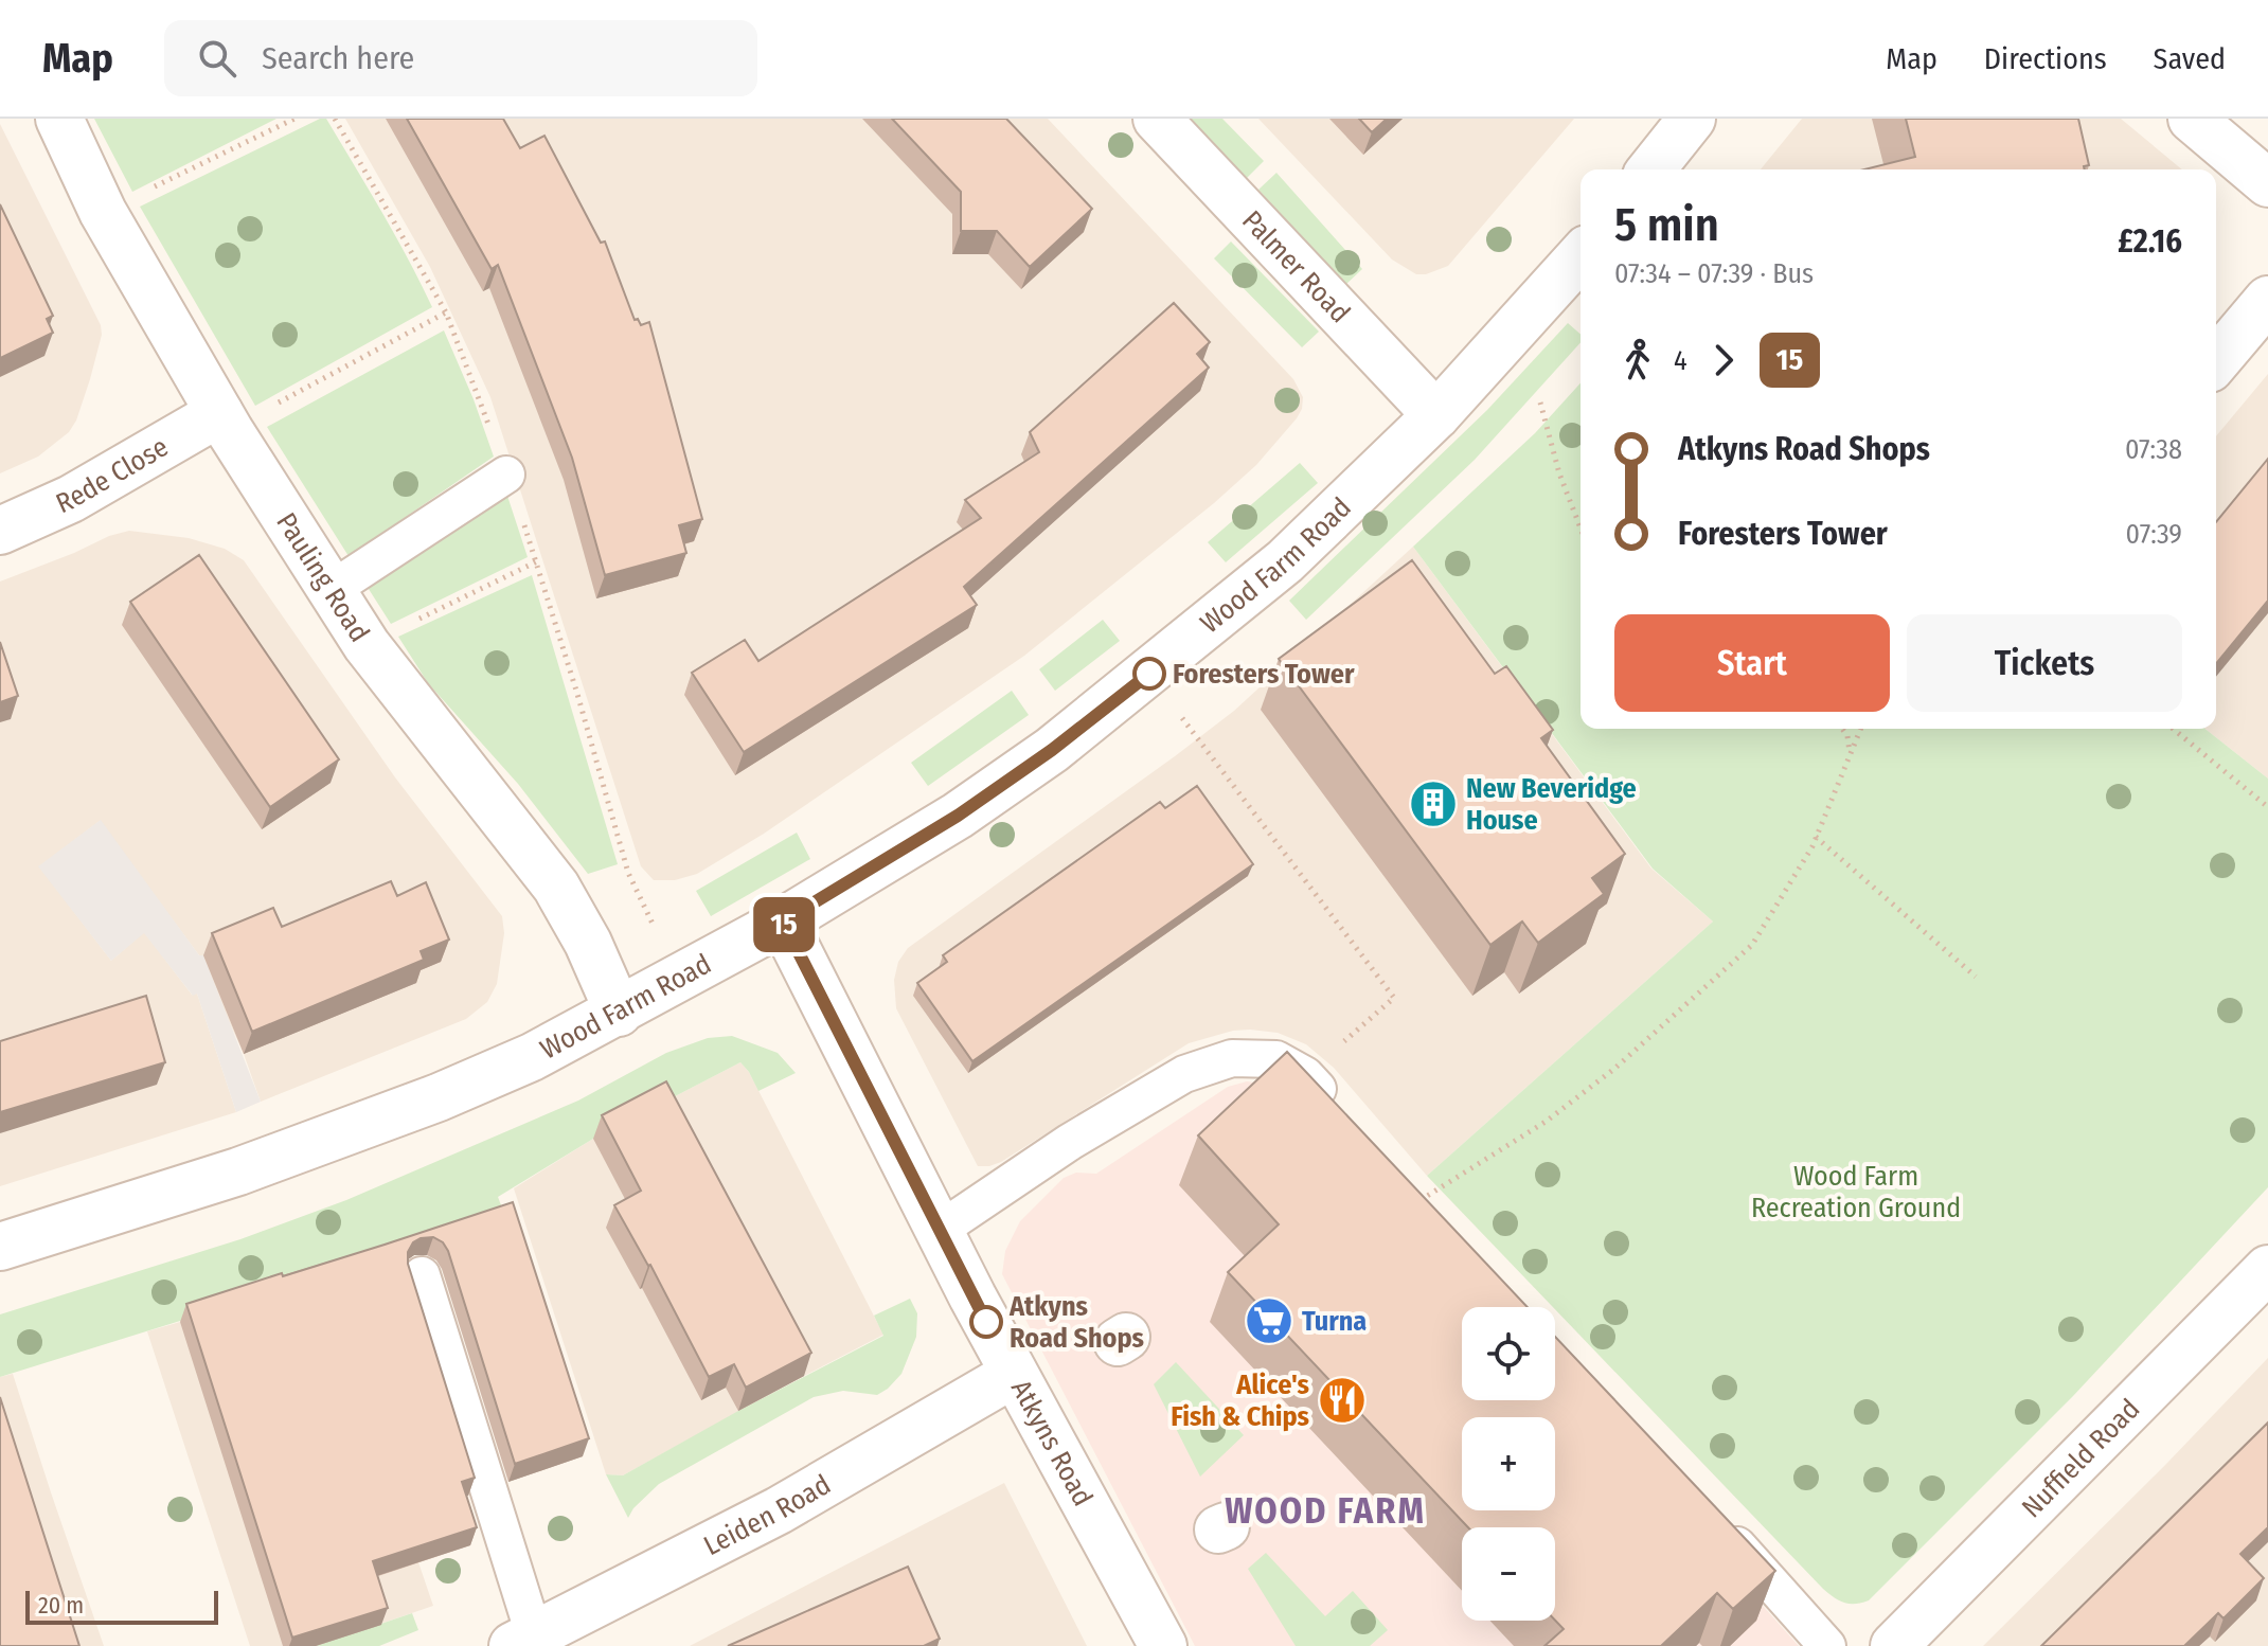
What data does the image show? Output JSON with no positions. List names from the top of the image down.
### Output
{
  "streets": {
    "street": [
      "Palmer Road",
      "Rede Close",
      "Wood Farm Road",
      "Pauling Road",
      "Atkyns Road",
      "Nuffield Road",
      "Leiden Road"
    ]
  },
  "crossings": [
    ["Palmer Road", "Wood Farm Road"],
    ["Rede Close", "Pauling Road"],
    ["Wood Farm Road", "Pauling Road"],
    ["Wood Farm Road", "Atkyns Road"],
    ["Atkyns Road", "Leiden Road"]
  ],
  "districts": ["WOOD FARM"],
  "parks": ["Wood Farm Recreation Ground"],
  "places": {
    "other": ["Foresters Tower", "Atkyns Road Shops"],
    "building": ["New Beveridge House"],
    "supermarket": ["Turna"],
    "restaurant": ["Alice's Fish & Chips"]
  },
  "lines": ["bus line 15"],
  "scale_bar": "20 m",
  "page": {
    "header": "Map",
    "search": "Search here",
    "nav": ["Map", "Directions", "Saved"],
    "on_map": "15",
    "heading": ["5 min", "07:34 – 07:39 · Bus", "£2.16"],
    "legs": ["4", "15"],
    "list": [
      {
        "name": "Atkyns Road Shops",
        "value": "07:38"
      },
      {
        "name": "Foresters Tower",
        "value": "07:39"
      }
    ],
    "buttons": ["Start", "Tickets"],
    "map_buttons": ["+", "−"],
    "scale": "20 m"
  }
}
